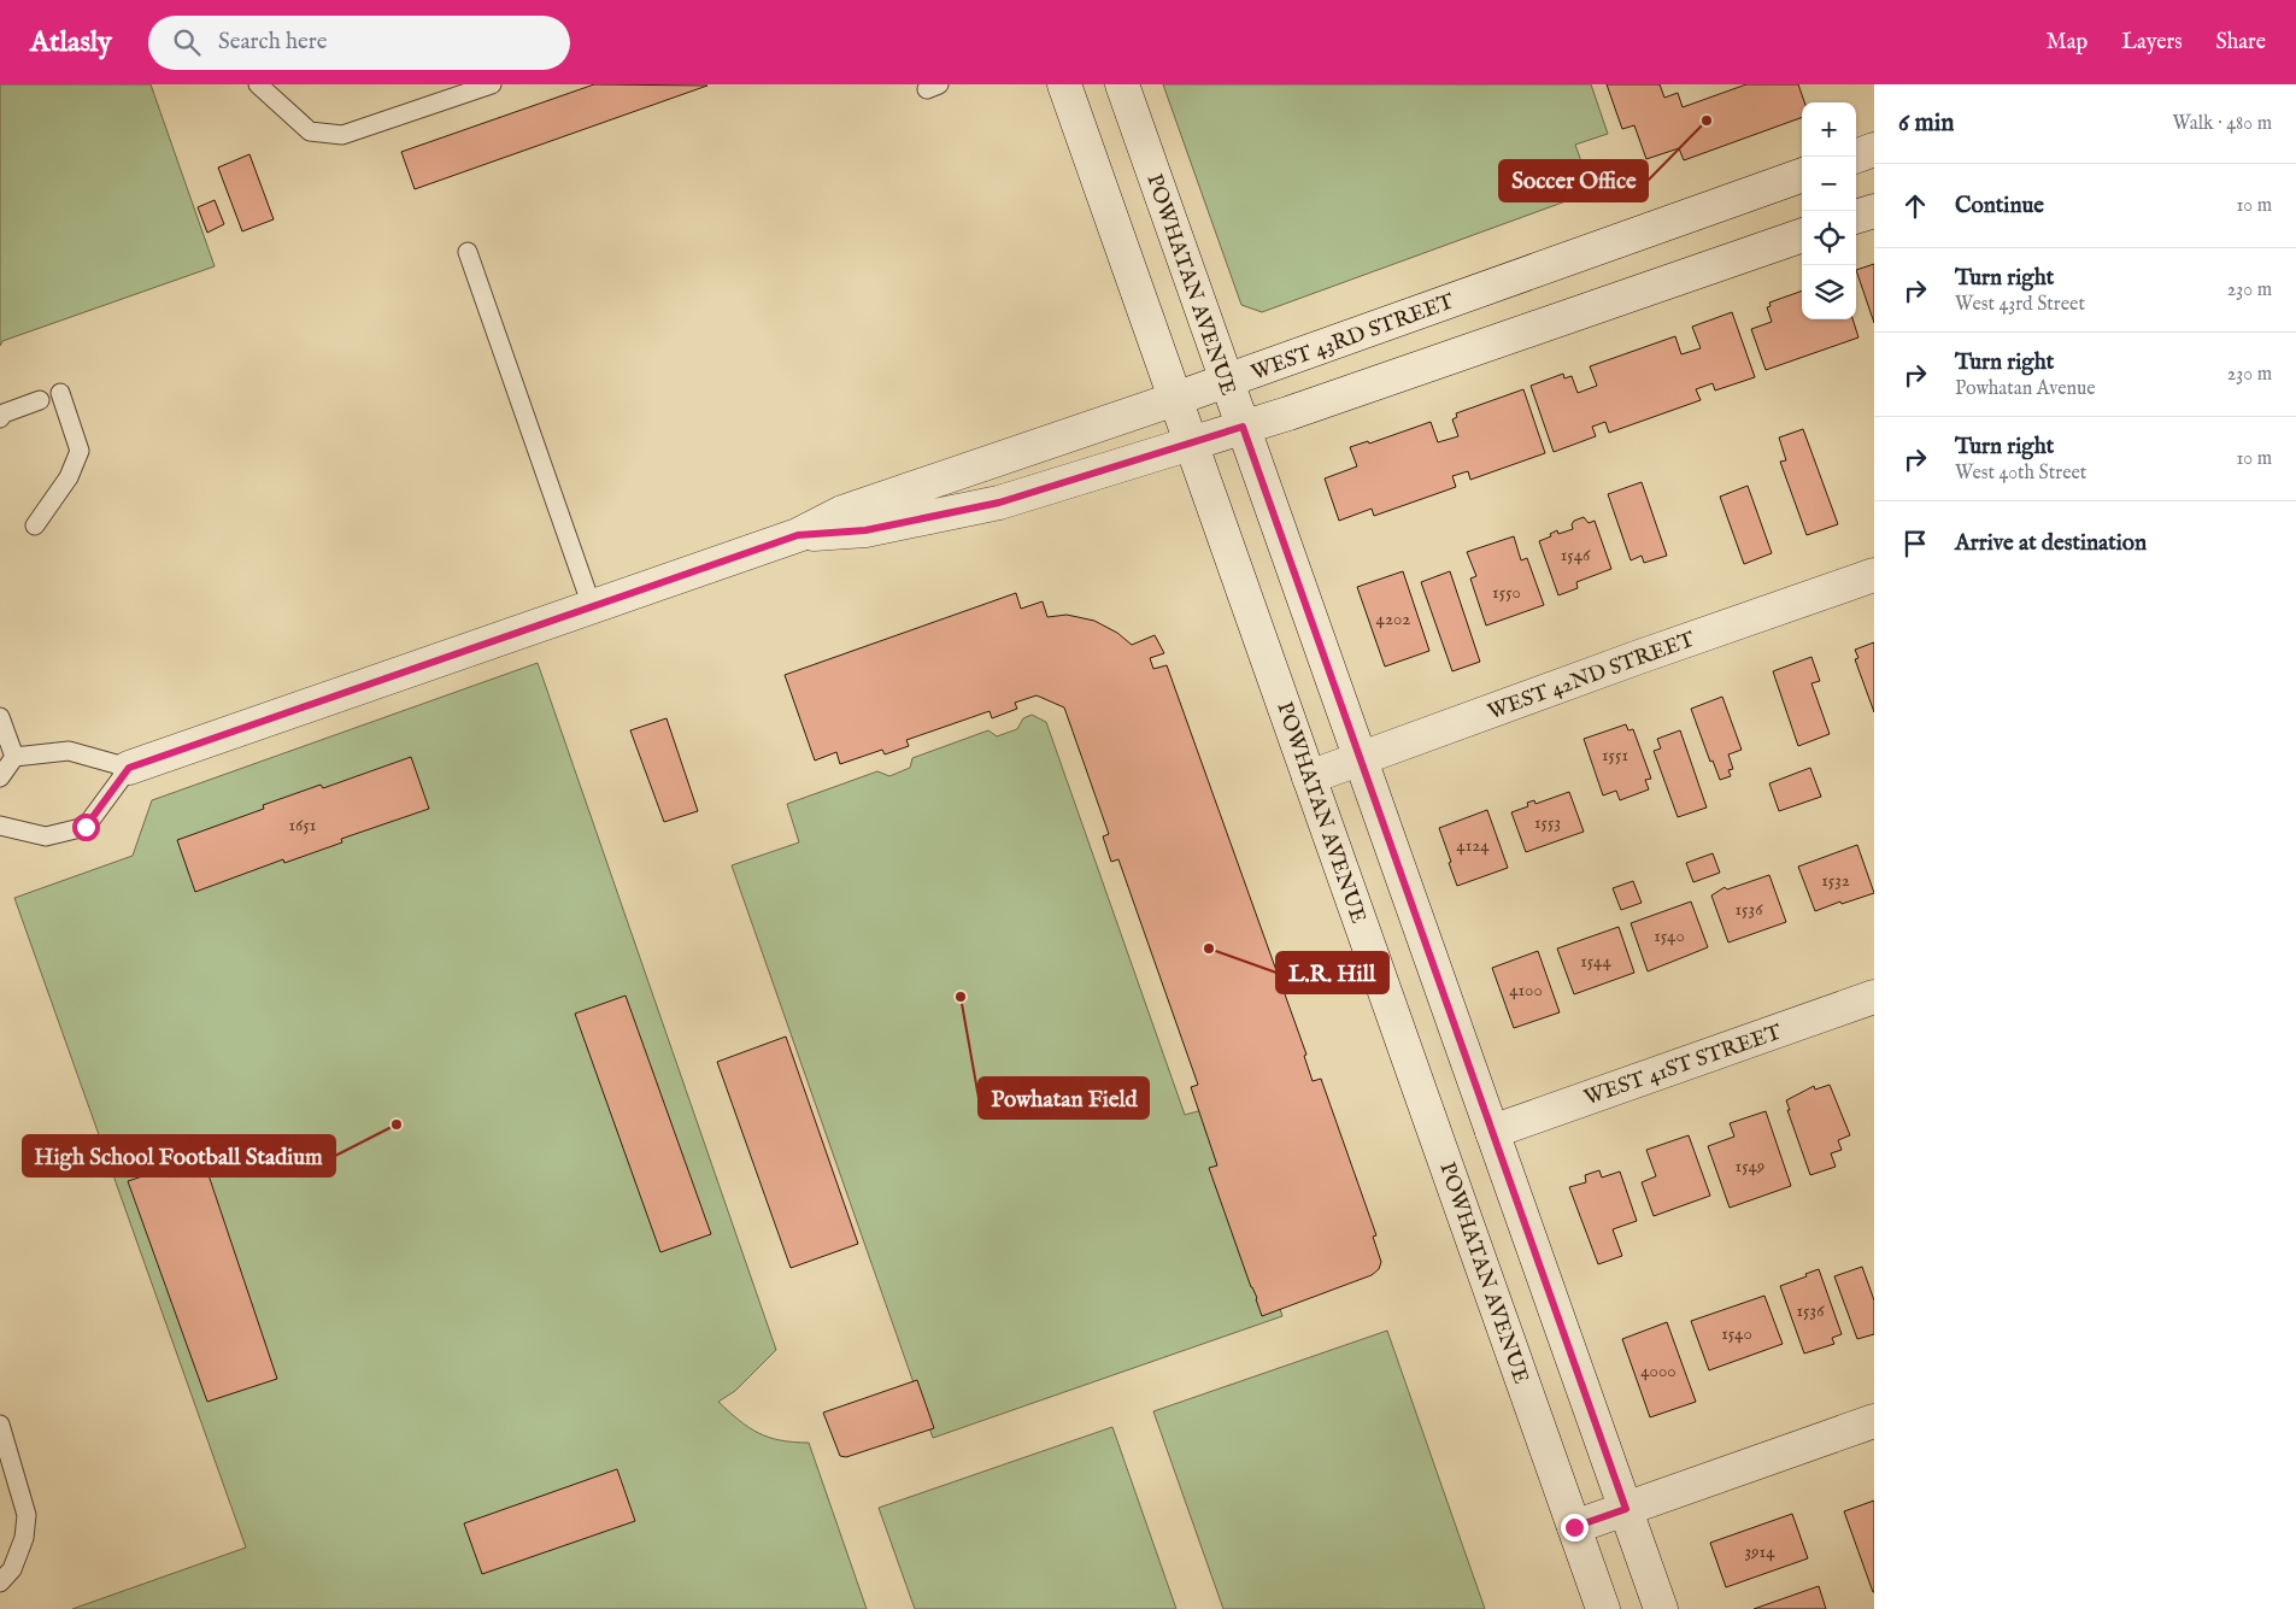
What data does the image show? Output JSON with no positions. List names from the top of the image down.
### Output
{
  "streets": {
    "street": [
      "POWHATAN AVENUE",
      "WEST 43RD STREET",
      "WEST 42ND STREET",
      "WEST 41ST STREET"
    ]
  },
  "crossings": [
    ["POWHATAN AVENUE", "WEST 43RD STREET"],
    ["POWHATAN AVENUE", "WEST 42ND STREET"],
    ["POWHATAN AVENUE", "WEST 41ST STREET"]
  ],
  "places": [
    "Soccer Office",
    "L.R. Hill",
    "Powhatan Field",
    "High School Football Stadium"
  ],
  "house_numbers": [
    "1546",
    "1550",
    "4202",
    "1551",
    "1553",
    "1651",
    "4124",
    "1532",
    "1536",
    "1540",
    "1544",
    "4100",
    "1549",
    "1536",
    "1540",
    "4000",
    "3914"
  ],
  "page": {
    "header": "Atlasly",
    "search": "Search here",
    "nav": ["Map", "Layers", "Share"],
    "heading": ["6 min", "Walk · 480 m"],
    "map_buttons": ["+", "−"],
    "list": [
      ["Continue", "10 m"],
      ["Turn right", "West 43rd Street", "230 m"],
      ["Turn right", "Powhatan Avenue", "230 m"],
      ["Turn right", "West 40th Street", "10 m"],
      "Arrive at destination"
    ]
  }
}
